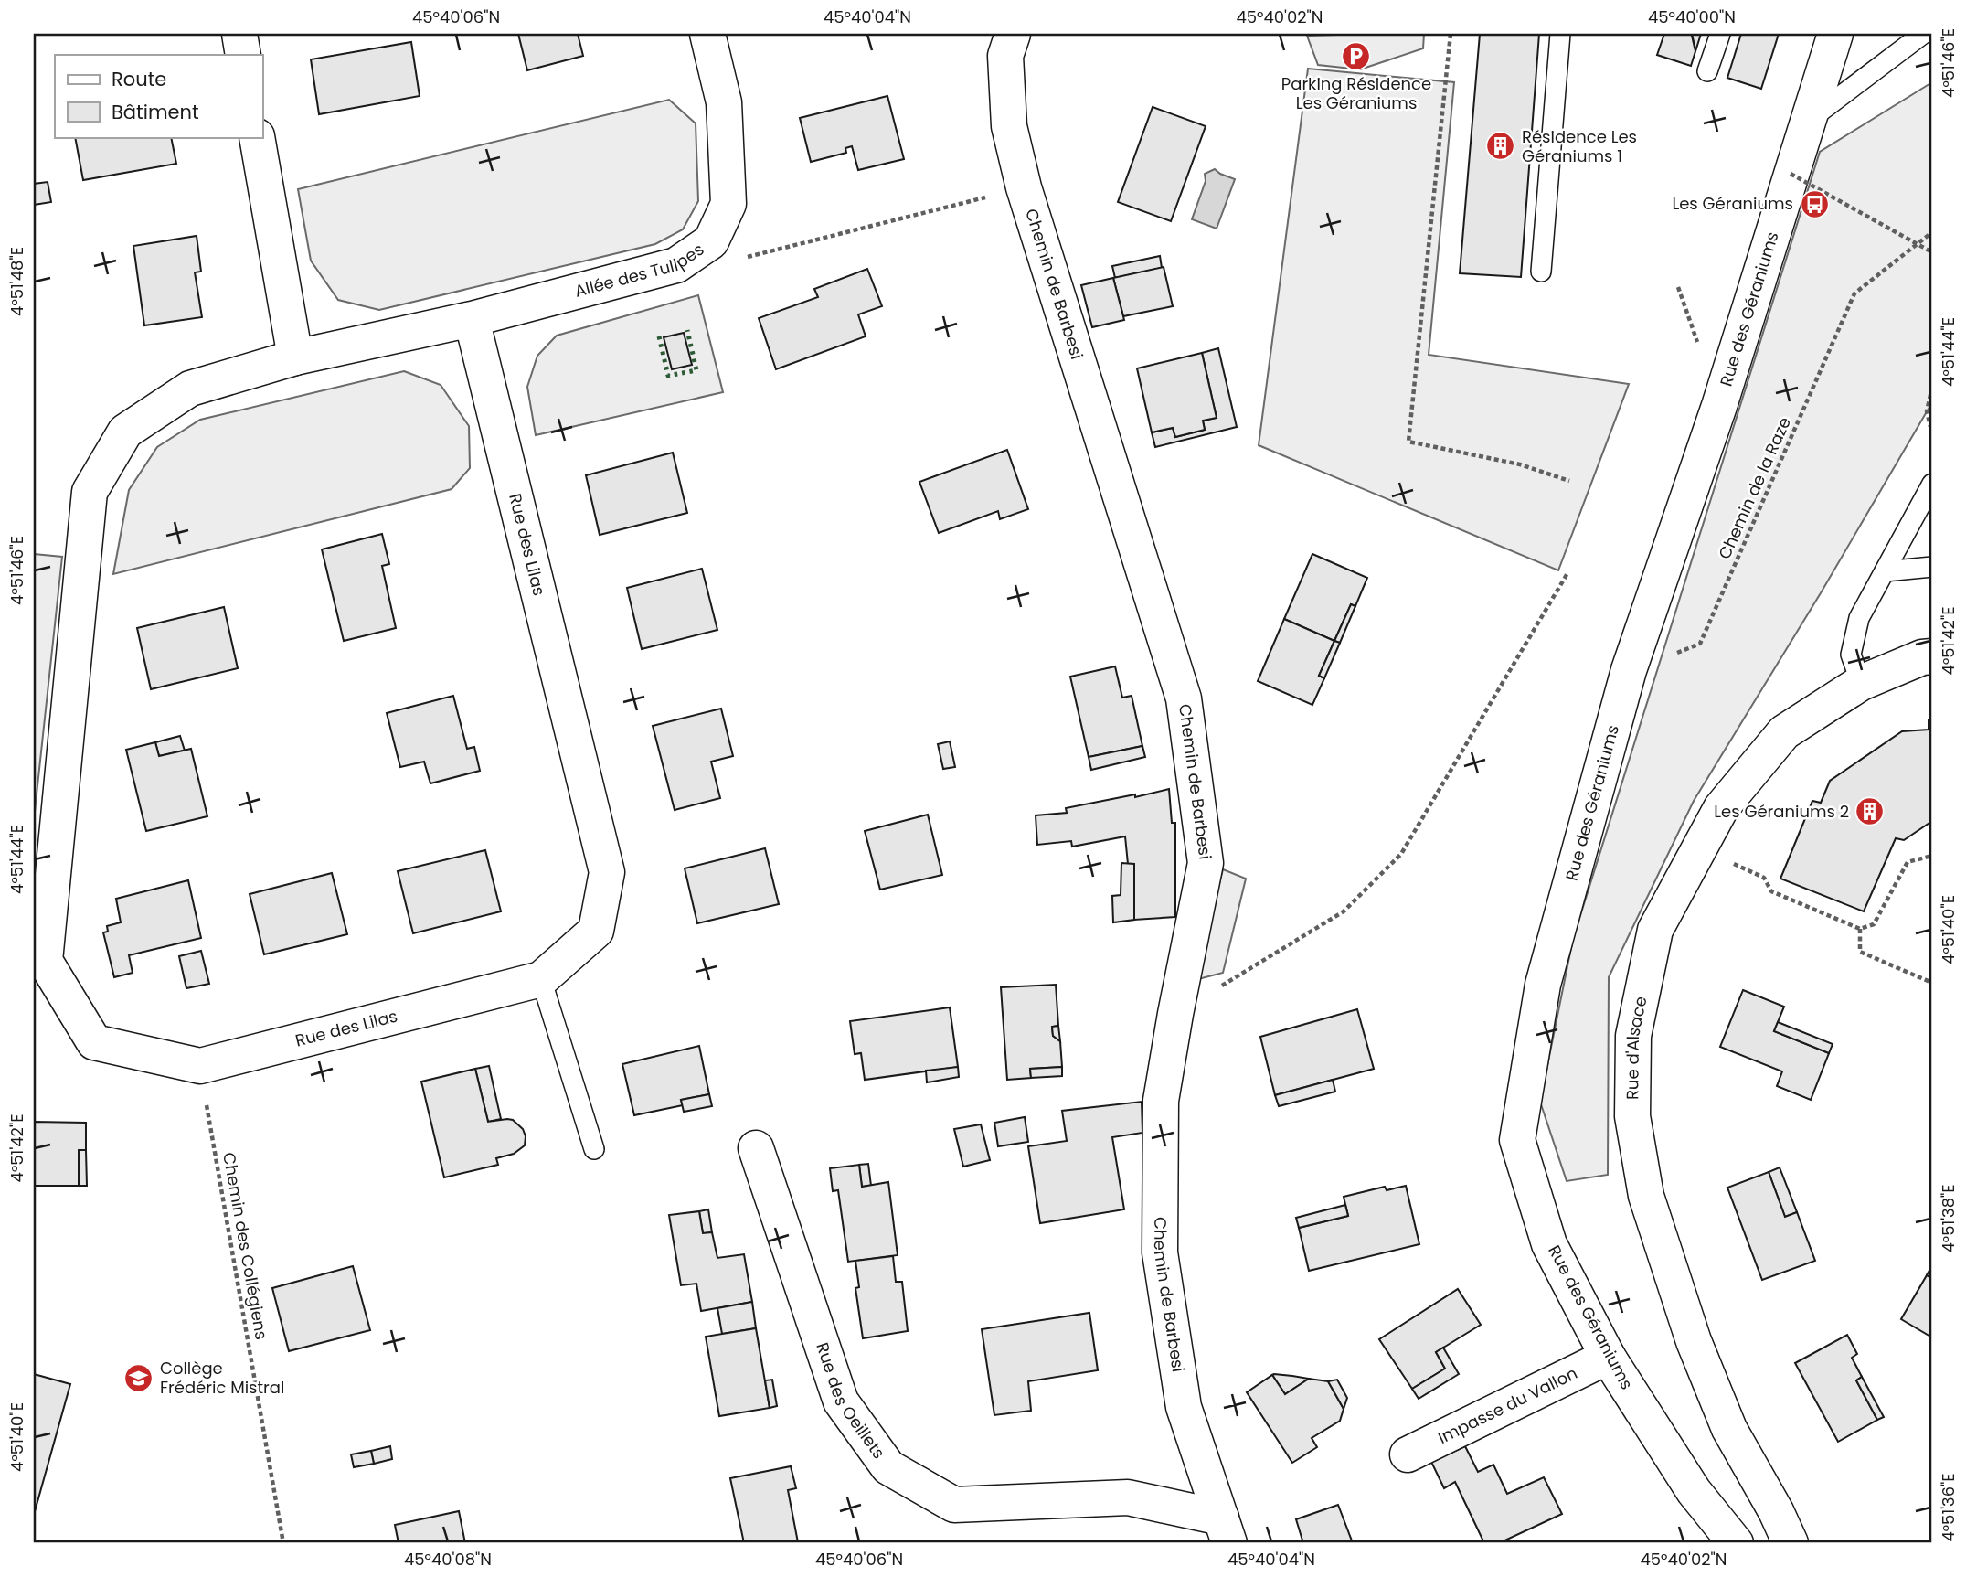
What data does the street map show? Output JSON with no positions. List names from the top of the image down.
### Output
{
  "streets": {
    "street": [
      "Allée des Tulipes",
      "Chemin de Barbesi",
      "Rue des Géraniums",
      "Rue des Lilas",
      "Rue d'Alsace",
      "Rue des Oeillets",
      "Impasse du Vallon"
    ],
    "path": ["Chemin de la Raze", "Chemin des Collégiens"]
  },
  "crossings": [
    ["Allée des Tulipes", "Rue des Lilas"],
    ["Chemin de Barbesi", "Rue des Oeillets"],
    ["Rue des Géraniums", "Chemin de la Raze"],
    ["Rue des Géraniums", "Impasse du Vallon"],
    ["Rue des Lilas", "Chemin des Collégiens"]
  ],
  "places": {
    "parking": ["Parking Résidence Les Géraniums"],
    "building": ["Résidence Les Géraniums 1", "Les Géraniums 2"],
    "bus stop": ["Les Géraniums"],
    "school or university": ["Collège Frédéric Mistral"]
  },
  "legend": ["Route", "Bâtiment"],
  "coordinates": [
    "45°40'06\"N",
    "45°40'04\"N",
    "45°40'02\"N",
    "45°40'00\"N",
    "4°51'46\"E",
    "4°51'48\"E",
    "4°51'44\"E",
    "4°51'42\"E",
    "4°51'40\"E",
    "4°51'38\"E",
    "4°51'36\"E",
    "45°40'08\"N"
  ]
}
